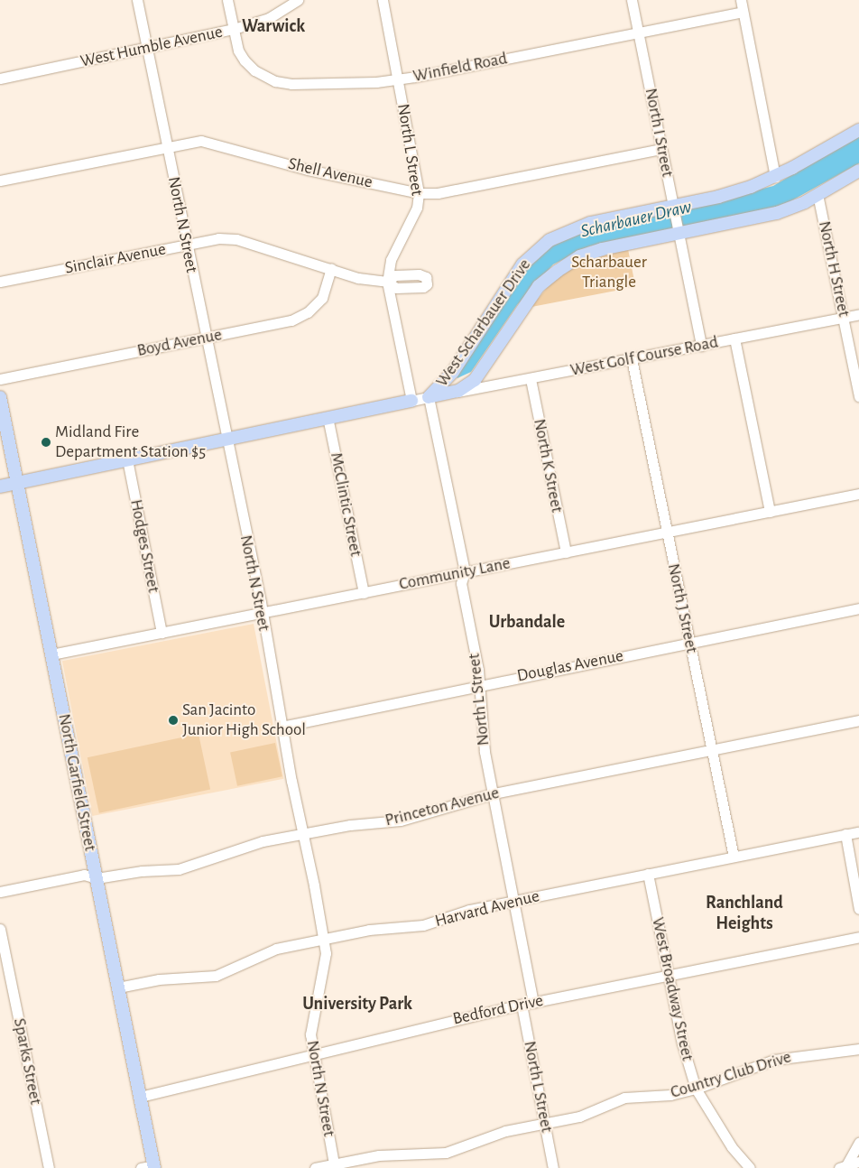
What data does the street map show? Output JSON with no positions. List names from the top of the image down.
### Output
{
  "streets": {
    "main road": ["West Scharbauer Drive", "North Garfield Street"],
    "street": [
      "West Humble Avenue",
      "Winfield Road",
      "North I Street",
      "North L Street",
      "Shell Avenue",
      "North N Street",
      "Sinclair Avenue",
      "North H Street",
      "Boyd Avenue",
      "West Golf Course Road",
      "North K Street",
      "McClintic Street",
      "Hodges Street",
      "Community Lane",
      "North J Street",
      "Douglas Avenue",
      "Princeton Avenue",
      "Harvard Avenue",
      "West Broadway Street",
      "Bedford Drive",
      "Sparks Street",
      "Country Club Drive"
    ]
  },
  "crossings": [
    ["West Humble Avenue", "Winfield Road"],
    ["West Humble Avenue", "North N Street"],
    ["Winfield Road", "North I Street"],
    ["Winfield Road", "North L Street"],
    ["North I Street", "Shell Avenue"],
    ["North I Street", "West Scharbauer Drive"],
    ["North I Street", "West Golf Course Road"],
    ["North L Street", "Shell Avenue"],
    ["North L Street", "Sinclair Avenue"],
    ["North L Street", "West Scharbauer Drive"],
    ["North L Street", "West Golf Course Road"],
    ["North L Street", "Community Lane"],
    ["North L Street", "Douglas Avenue"],
    ["North L Street", "Princeton Avenue"],
    ["North L Street", "Harvard Avenue"],
    ["North L Street", "Bedford Drive"],
    ["North L Street", "Country Club Drive"],
    ["Shell Avenue", "North N Street"],
    ["North N Street", "Sinclair Avenue"],
    ["North N Street", "Boyd Avenue"],
    ["North N Street", "Community Lane"],
    ["North N Street", "Douglas Avenue"],
    ["North N Street", "Princeton Avenue"],
    ["North N Street", "Harvard Avenue"],
    ["North N Street", "Bedford Drive"],
    ["North N Street", "Country Club Drive"],
    ["Sinclair Avenue", "Boyd Avenue"],
    ["North H Street", "West Scharbauer Drive"],
    ["North H Street", "West Golf Course Road"],
    ["West Scharbauer Drive", "West Golf Course Road"],
    ["West Golf Course Road", "North K Street"],
    ["West Golf Course Road", "North J Street"],
    ["North K Street", "Community Lane"],
    ["McClintic Street", "Community Lane"],
    ["Hodges Street", "Community Lane"],
    ["Community Lane", "North J Street"],
    ["Community Lane", "North Garfield Street"],
    ["North J Street", "Douglas Avenue"],
    ["North J Street", "Princeton Avenue"],
    ["North J Street", "Harvard Avenue"],
    ["North Garfield Street", "Princeton Avenue"],
    ["North Garfield Street", "Harvard Avenue"],
    ["North Garfield Street", "Bedford Drive"],
    ["Harvard Avenue", "West Broadway Street"],
    ["West Broadway Street", "Bedford Drive"],
    ["West Broadway Street", "Country Club Drive"]
  ],
  "districts": [
    "Warwick",
    "Urbandale",
    "Ranchland Heights",
    "University Park"
  ],
  "water": ["Scharbauer Draw"],
  "parks": ["Scharbauer Triangle"],
  "places": ["Midland Fire Department Station $5", "San Jacinto Junior High School"]
}
